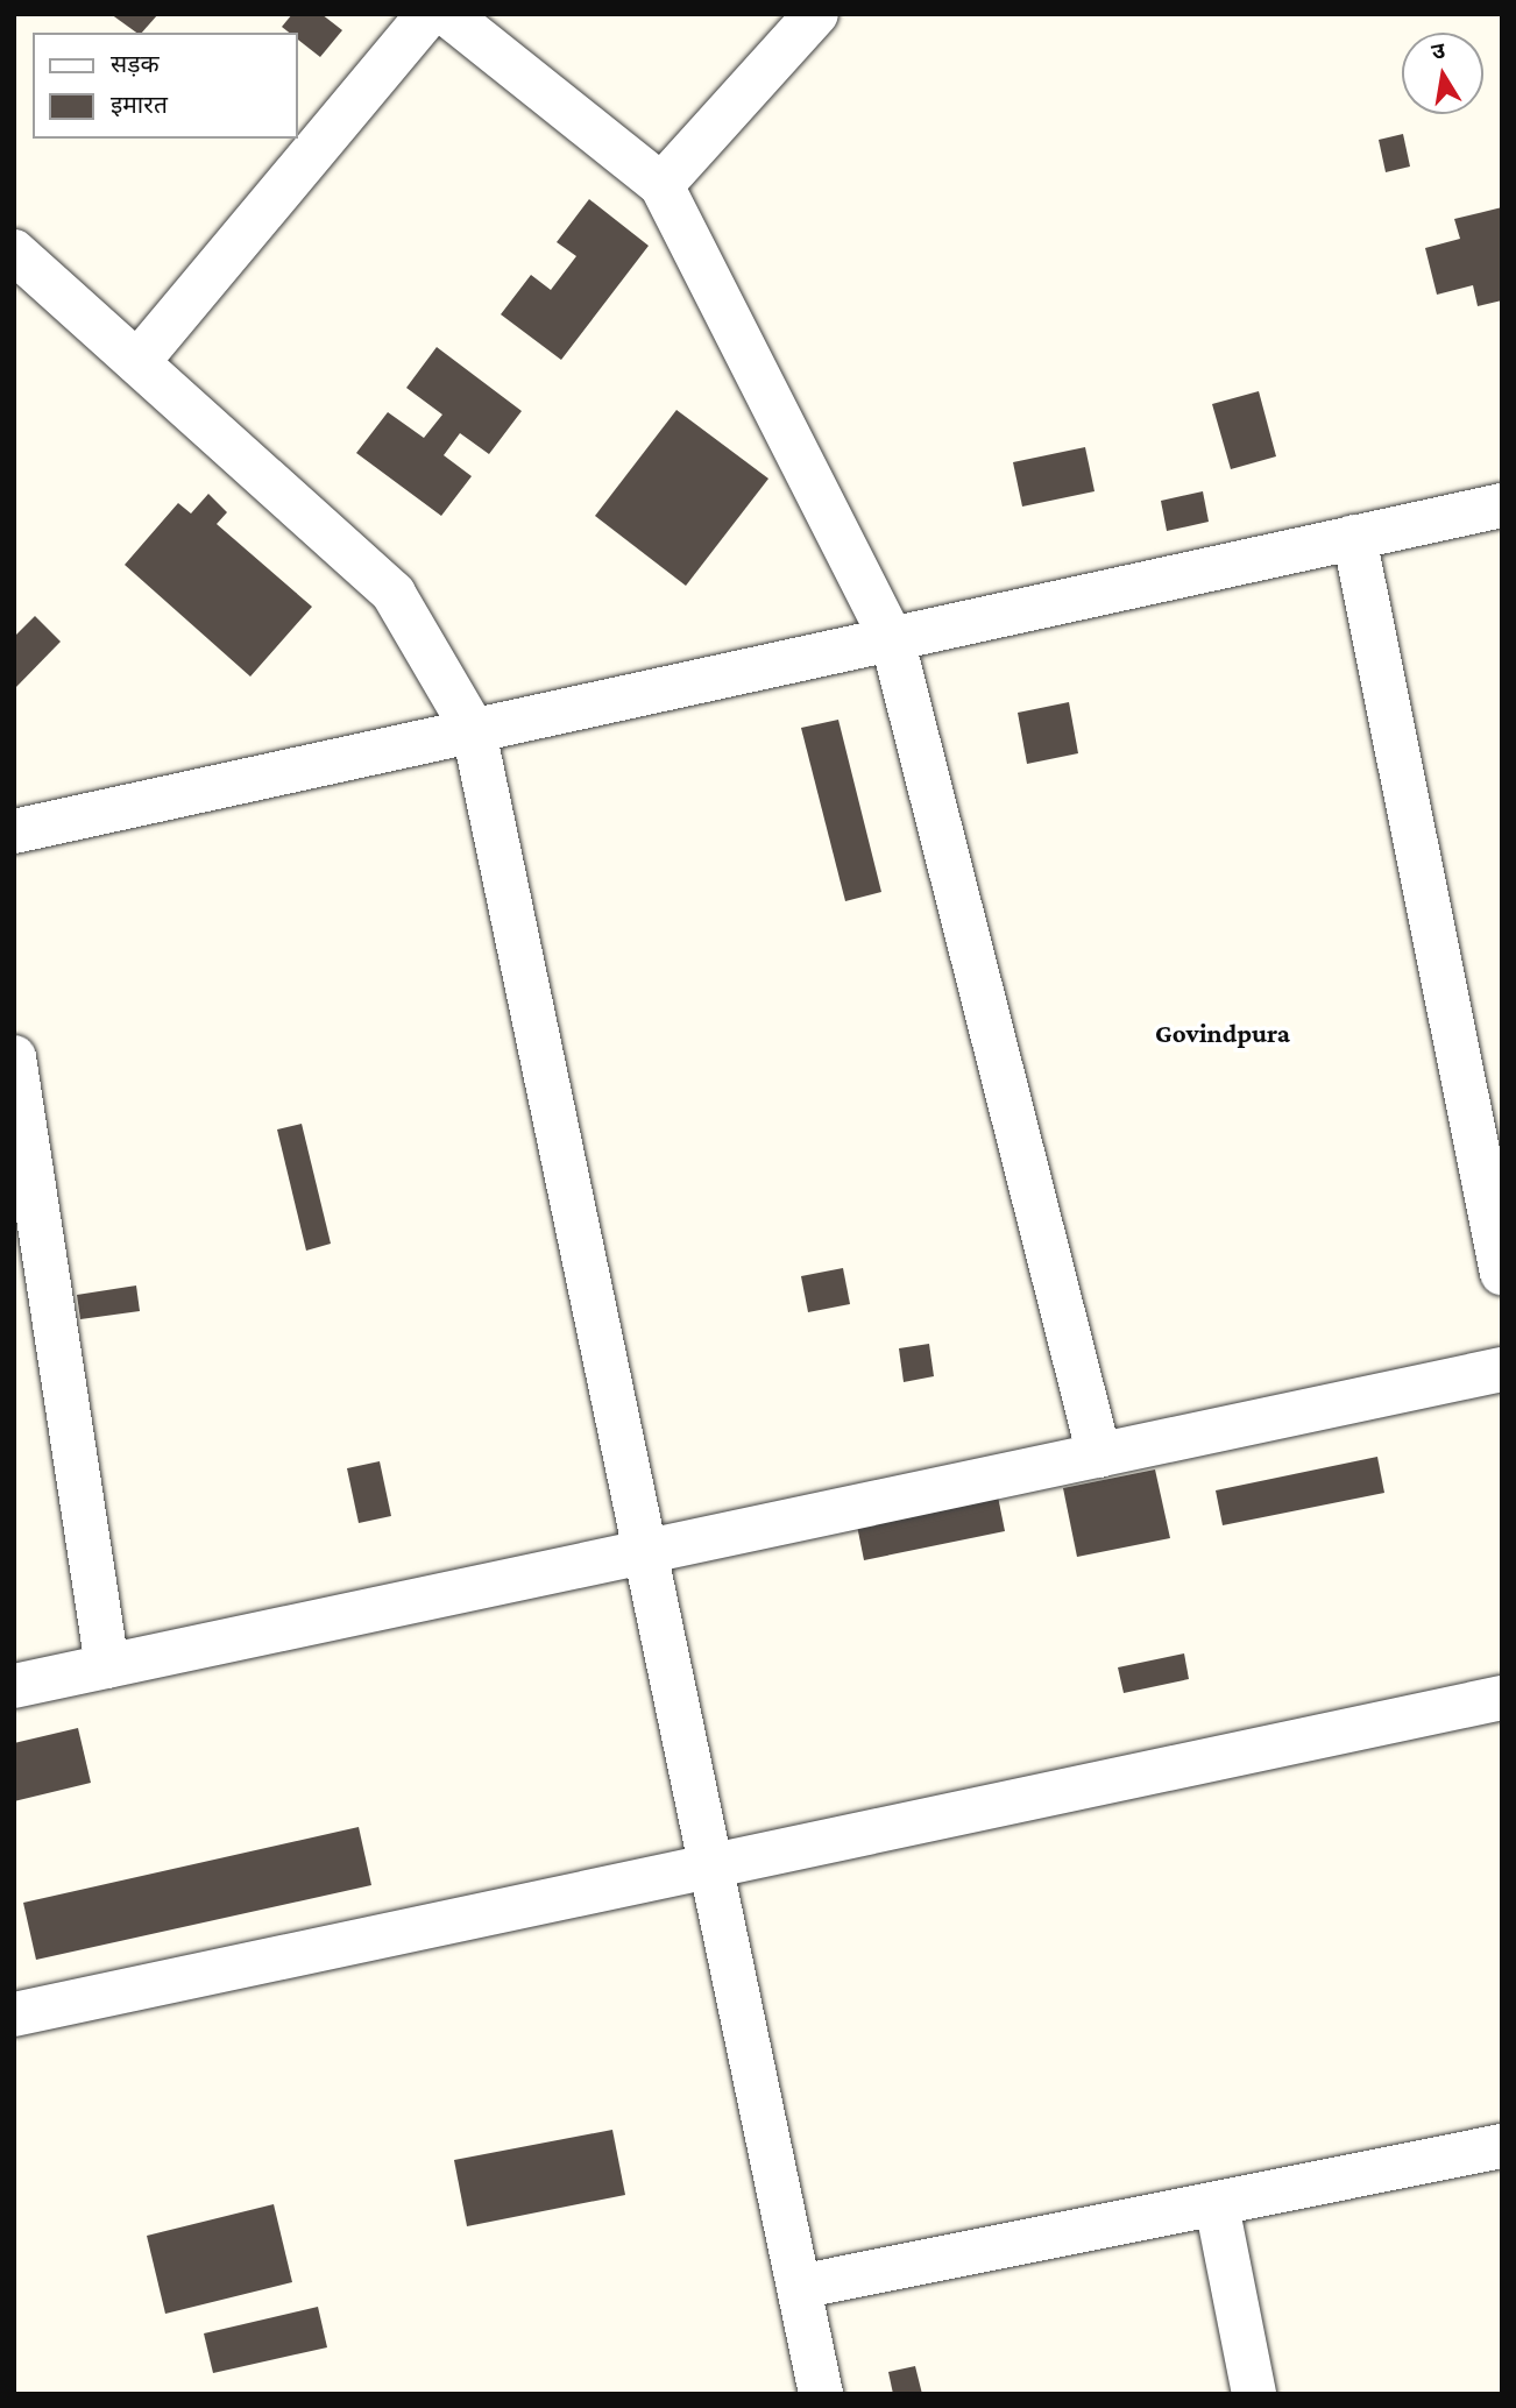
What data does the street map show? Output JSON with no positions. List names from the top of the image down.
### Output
{
  "districts": ["Govindpura"],
  "legend": ["सड़क", "इमारत"],
  "north": "top"
}
